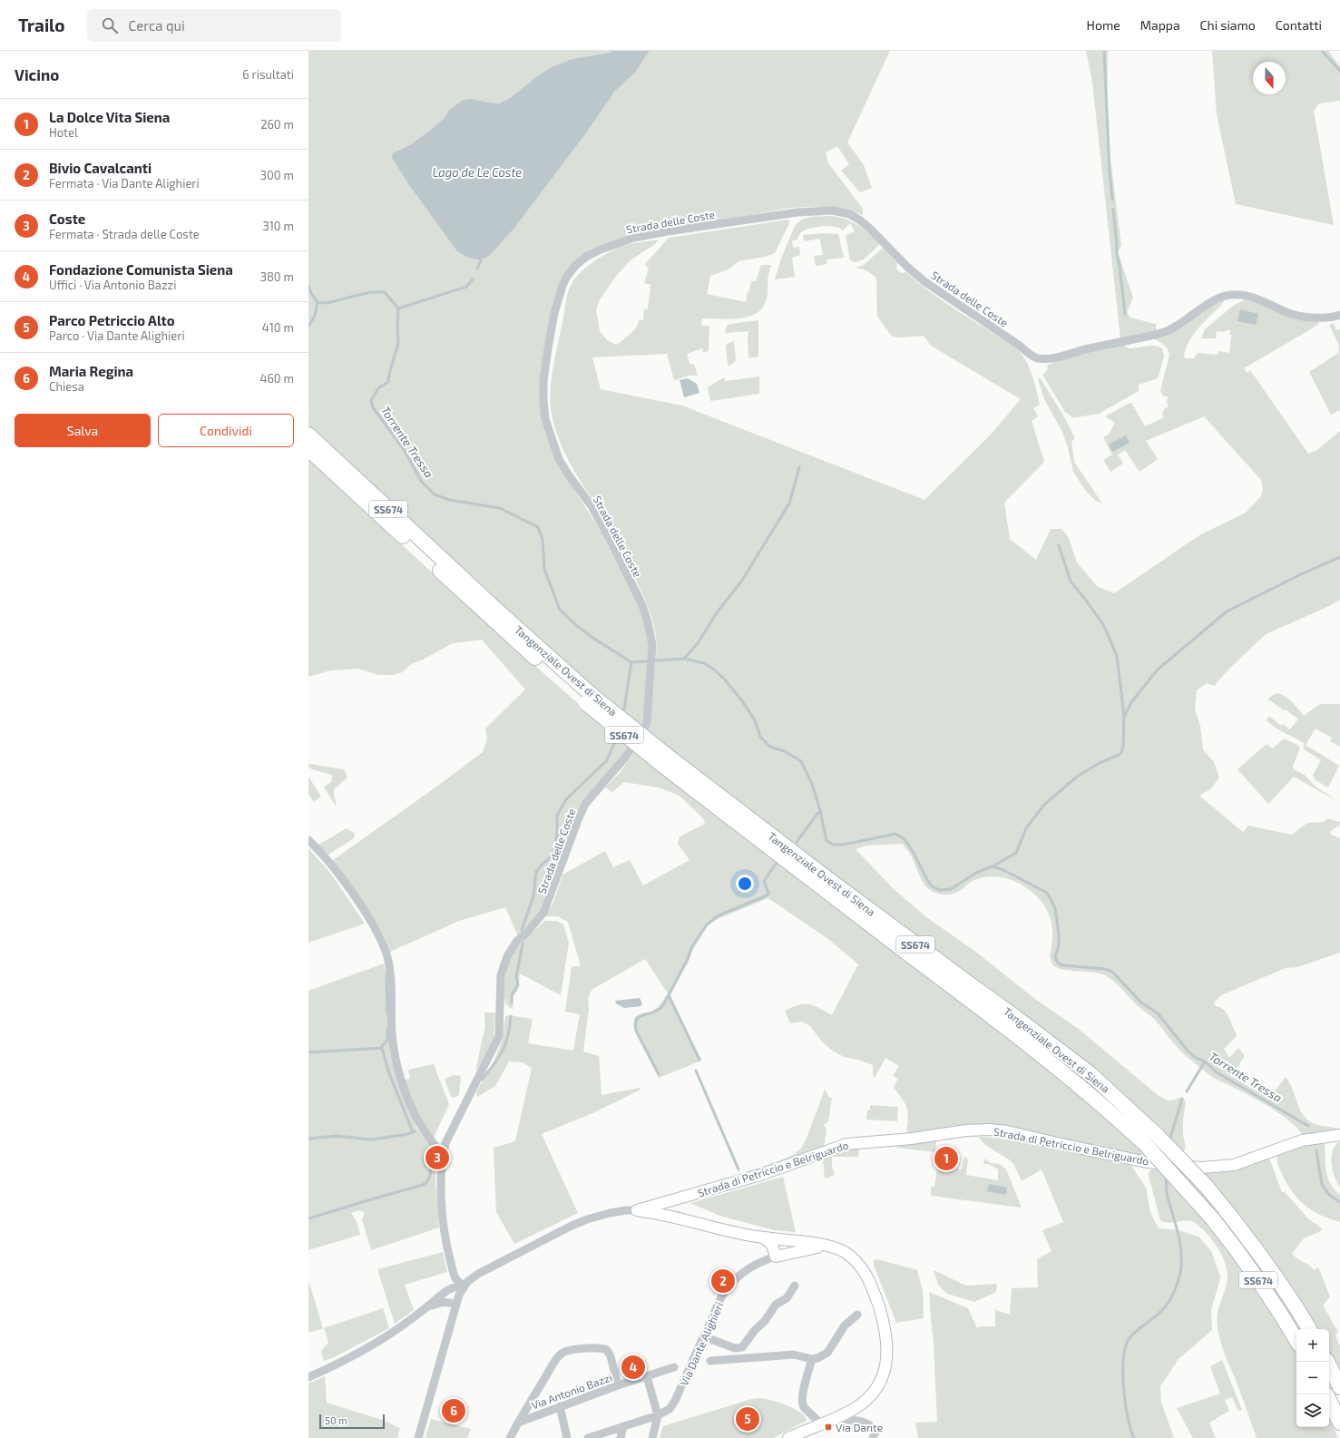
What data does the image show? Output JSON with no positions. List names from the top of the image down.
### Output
{
  "streets": {
    "highway": ["SS674", "Tangenziale Ovest di Siena"],
    "street": [
      "Strada delle Coste",
      "Strada di Petriccio e Belriguardo",
      "Via Dante Alighieri",
      "Via Antonio Bazzi"
    ]
  },
  "crossings": [
    ["Strada delle Coste", "Strada di Petriccio e Belriguardo"],
    ["Strada di Petriccio e Belriguardo", "Via Dante Alighieri"]
  ],
  "water": ["Lago de Le Coste", "Torrente Tressa"],
  "places": {
    "transit": ["Via Dante"]
  },
  "scale_bar": "50 m",
  "north": "bottom",
  "page": {
    "header": "Trailo",
    "search": "Cerca qui",
    "nav": [
      "Home",
      "Mappa",
      "Chi siamo",
      "Contatti"
    ],
    "heading": ["Vicino", "6 risultati"],
    "list": [
      {
        "mark": "1",
        "name": "La Dolce Vita Siena",
        "note": "Hotel",
        "value": "260 m"
      },
      {
        "mark": "2",
        "name": "Bivio Cavalcanti",
        "note": "Fermata · Via Dante Alighieri",
        "value": "300 m"
      },
      {
        "mark": "3",
        "name": "Coste",
        "note": "Fermata · Strada delle Coste",
        "value": "310 m"
      },
      {
        "mark": "4",
        "name": "Fondazione Comunista Siena",
        "note": "Uffici · Via Antonio Bazzi",
        "value": "380 m"
      },
      {
        "mark": "5",
        "name": "Parco Petriccio Alto",
        "note": "Parco · Via Dante Alighieri",
        "value": "410 m"
      },
      {
        "mark": "6",
        "name": "Maria Regina",
        "note": "Chiesa",
        "value": "460 m"
      }
    ],
    "buttons": ["Salva", "Condividi"],
    "pins": [
      "3",
      "1",
      "2",
      "4",
      "6",
      "5"
    ],
    "map_buttons": ["+", "−"],
    "scale": "50 m"
  }
}
